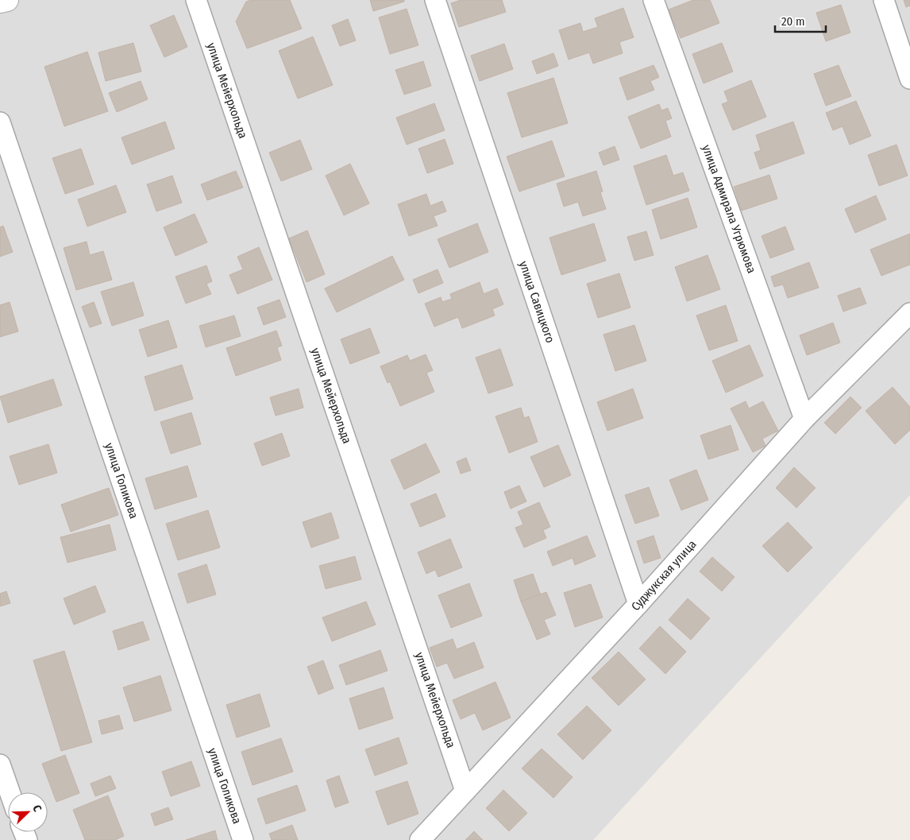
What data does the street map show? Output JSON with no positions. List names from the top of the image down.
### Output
{
  "streets": {
    "street": [
      "улица Мейерхольда",
      "улица Адмирала Угрюмова",
      "улица Савицкого",
      "улица Голикова",
      "Суджукская улица"
    ]
  },
  "crossings": [
    ["улица Мейерхольда", "Суджукская улица"],
    ["улица Адмирала Угрюмова", "Суджукская улица"],
    ["улица Савицкого", "Суджукская улица"]
  ],
  "scale_bar": "20 m",
  "north": "top right"
}
